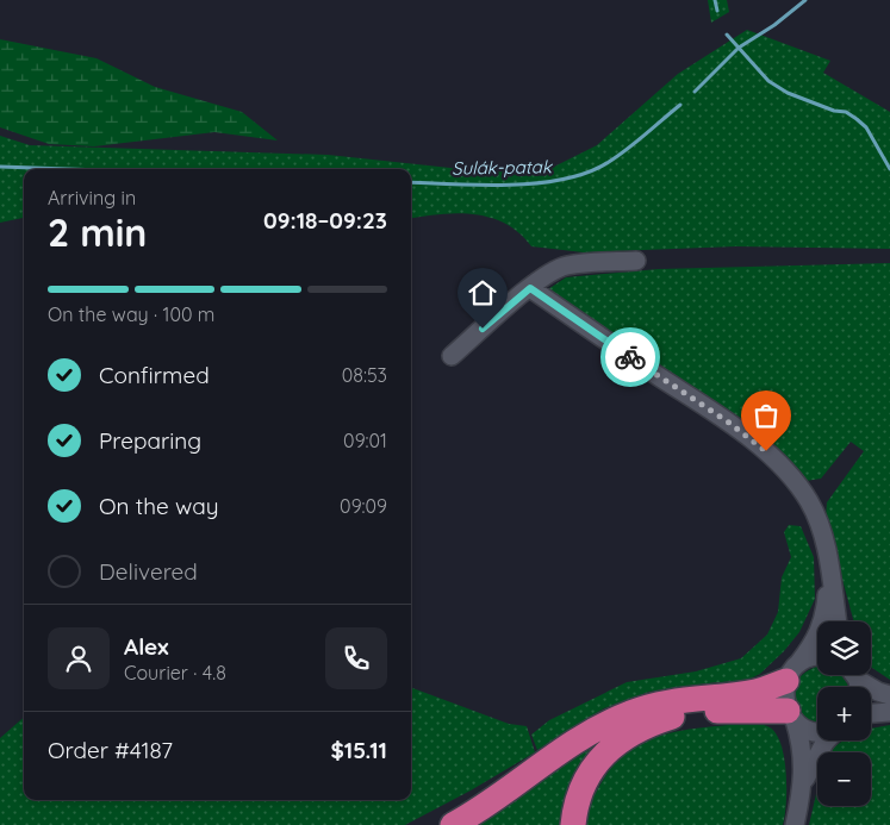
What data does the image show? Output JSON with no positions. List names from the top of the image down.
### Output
{
  "water": ["Sulák-patak"],
  "page": {
    "heading": ["2 min", "Arriving in", "09:18–09:23"],
    "panel": [
      "Alex",
      "Courier · 4.8",
      "Order #4187",
      "$15.11"
    ],
    "bar": "On the way · 100 m",
    "list": [
      ["Confirmed", "08:53"],
      ["Preparing", "09:01"],
      ["On the way", "09:09"],
      "Delivered"
    ],
    "map_buttons": ["+", "−"]
  }
}
